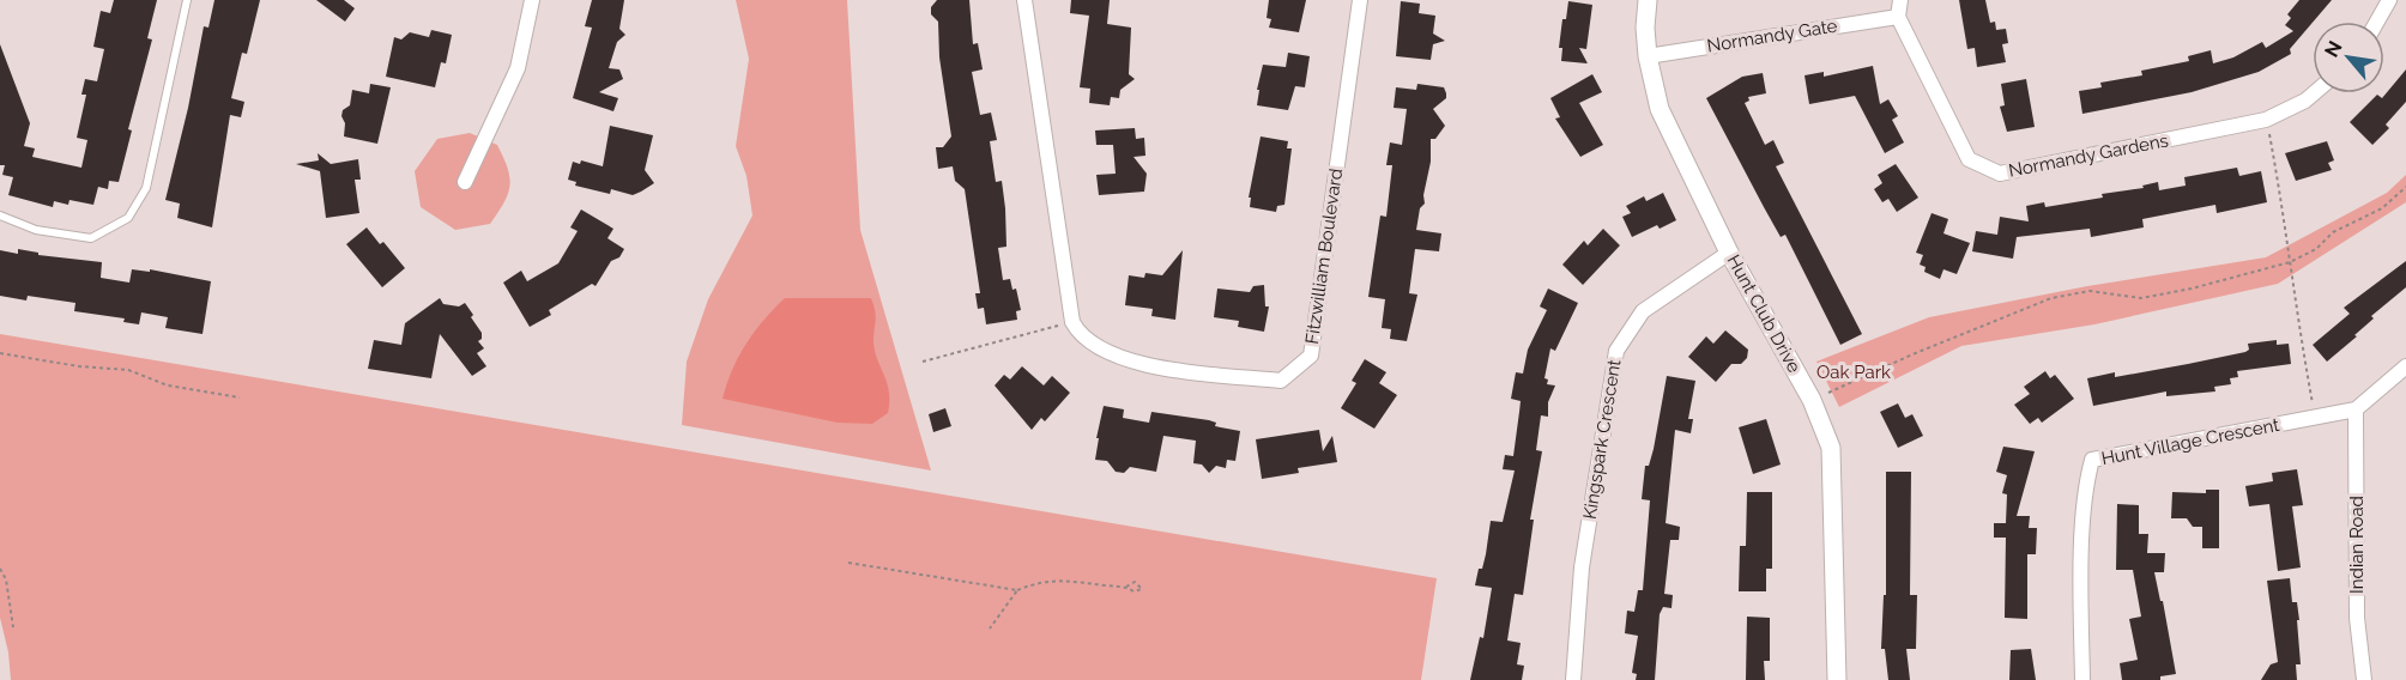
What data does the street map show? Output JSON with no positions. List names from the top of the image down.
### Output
{
  "streets": {
    "street": [
      "Normandy Gate",
      "Normandy Gardens",
      "Fitzwilliam Boulevard",
      "Hunt Club Drive",
      "Kingspark Crescent",
      "Hunt Village Crescent",
      "Indian Road"
    ]
  },
  "crossings": [
    ["Normandy Gate", "Normandy Gardens"],
    ["Normandy Gate", "Hunt Club Drive"],
    ["Hunt Club Drive", "Kingspark Crescent"],
    ["Hunt Village Crescent", "Indian Road"]
  ],
  "parks": ["Oak Park"],
  "north": "top left"
}
